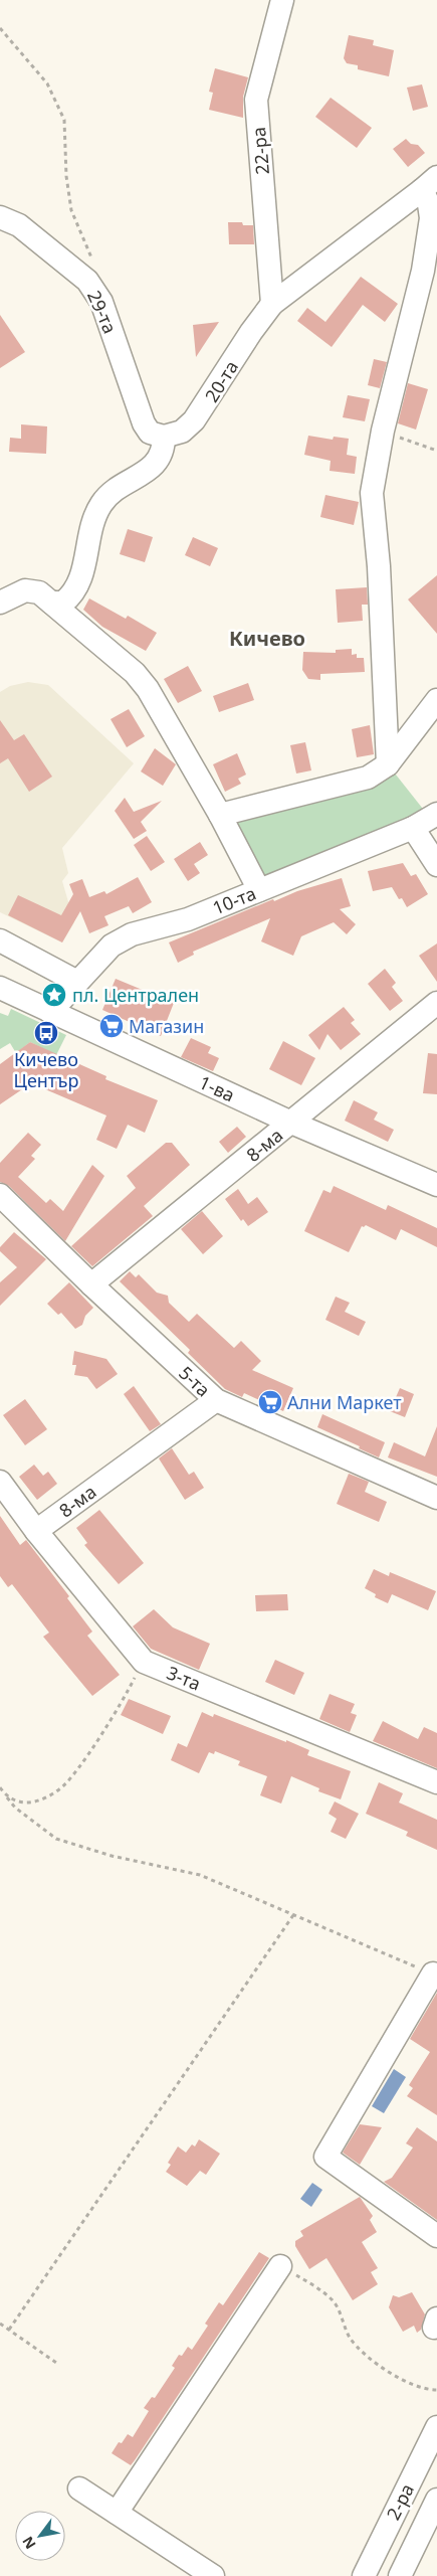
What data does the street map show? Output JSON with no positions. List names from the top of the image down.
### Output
{
  "streets": {
    "street": [
      "22-ра",
      "29-та",
      "20-та",
      "10-та",
      "1-ва",
      "8-ма",
      "5-та",
      "3-та",
      "2-ра"
    ]
  },
  "crossings": [
    ["22-ра", "20-та"],
    ["29-та", "20-та"],
    ["10-та", "1-ва"],
    ["1-ва", "8-ма"],
    ["8-ма", "5-та"],
    ["8-ма", "3-та"]
  ],
  "districts": ["Кичево"],
  "places": {
    "place": ["пл. Централен"],
    "supermarket": ["Магазин", "Ални Маркет"],
    "bus stop": ["Кичево Център"]
  },
  "north": "bottom left"
}
